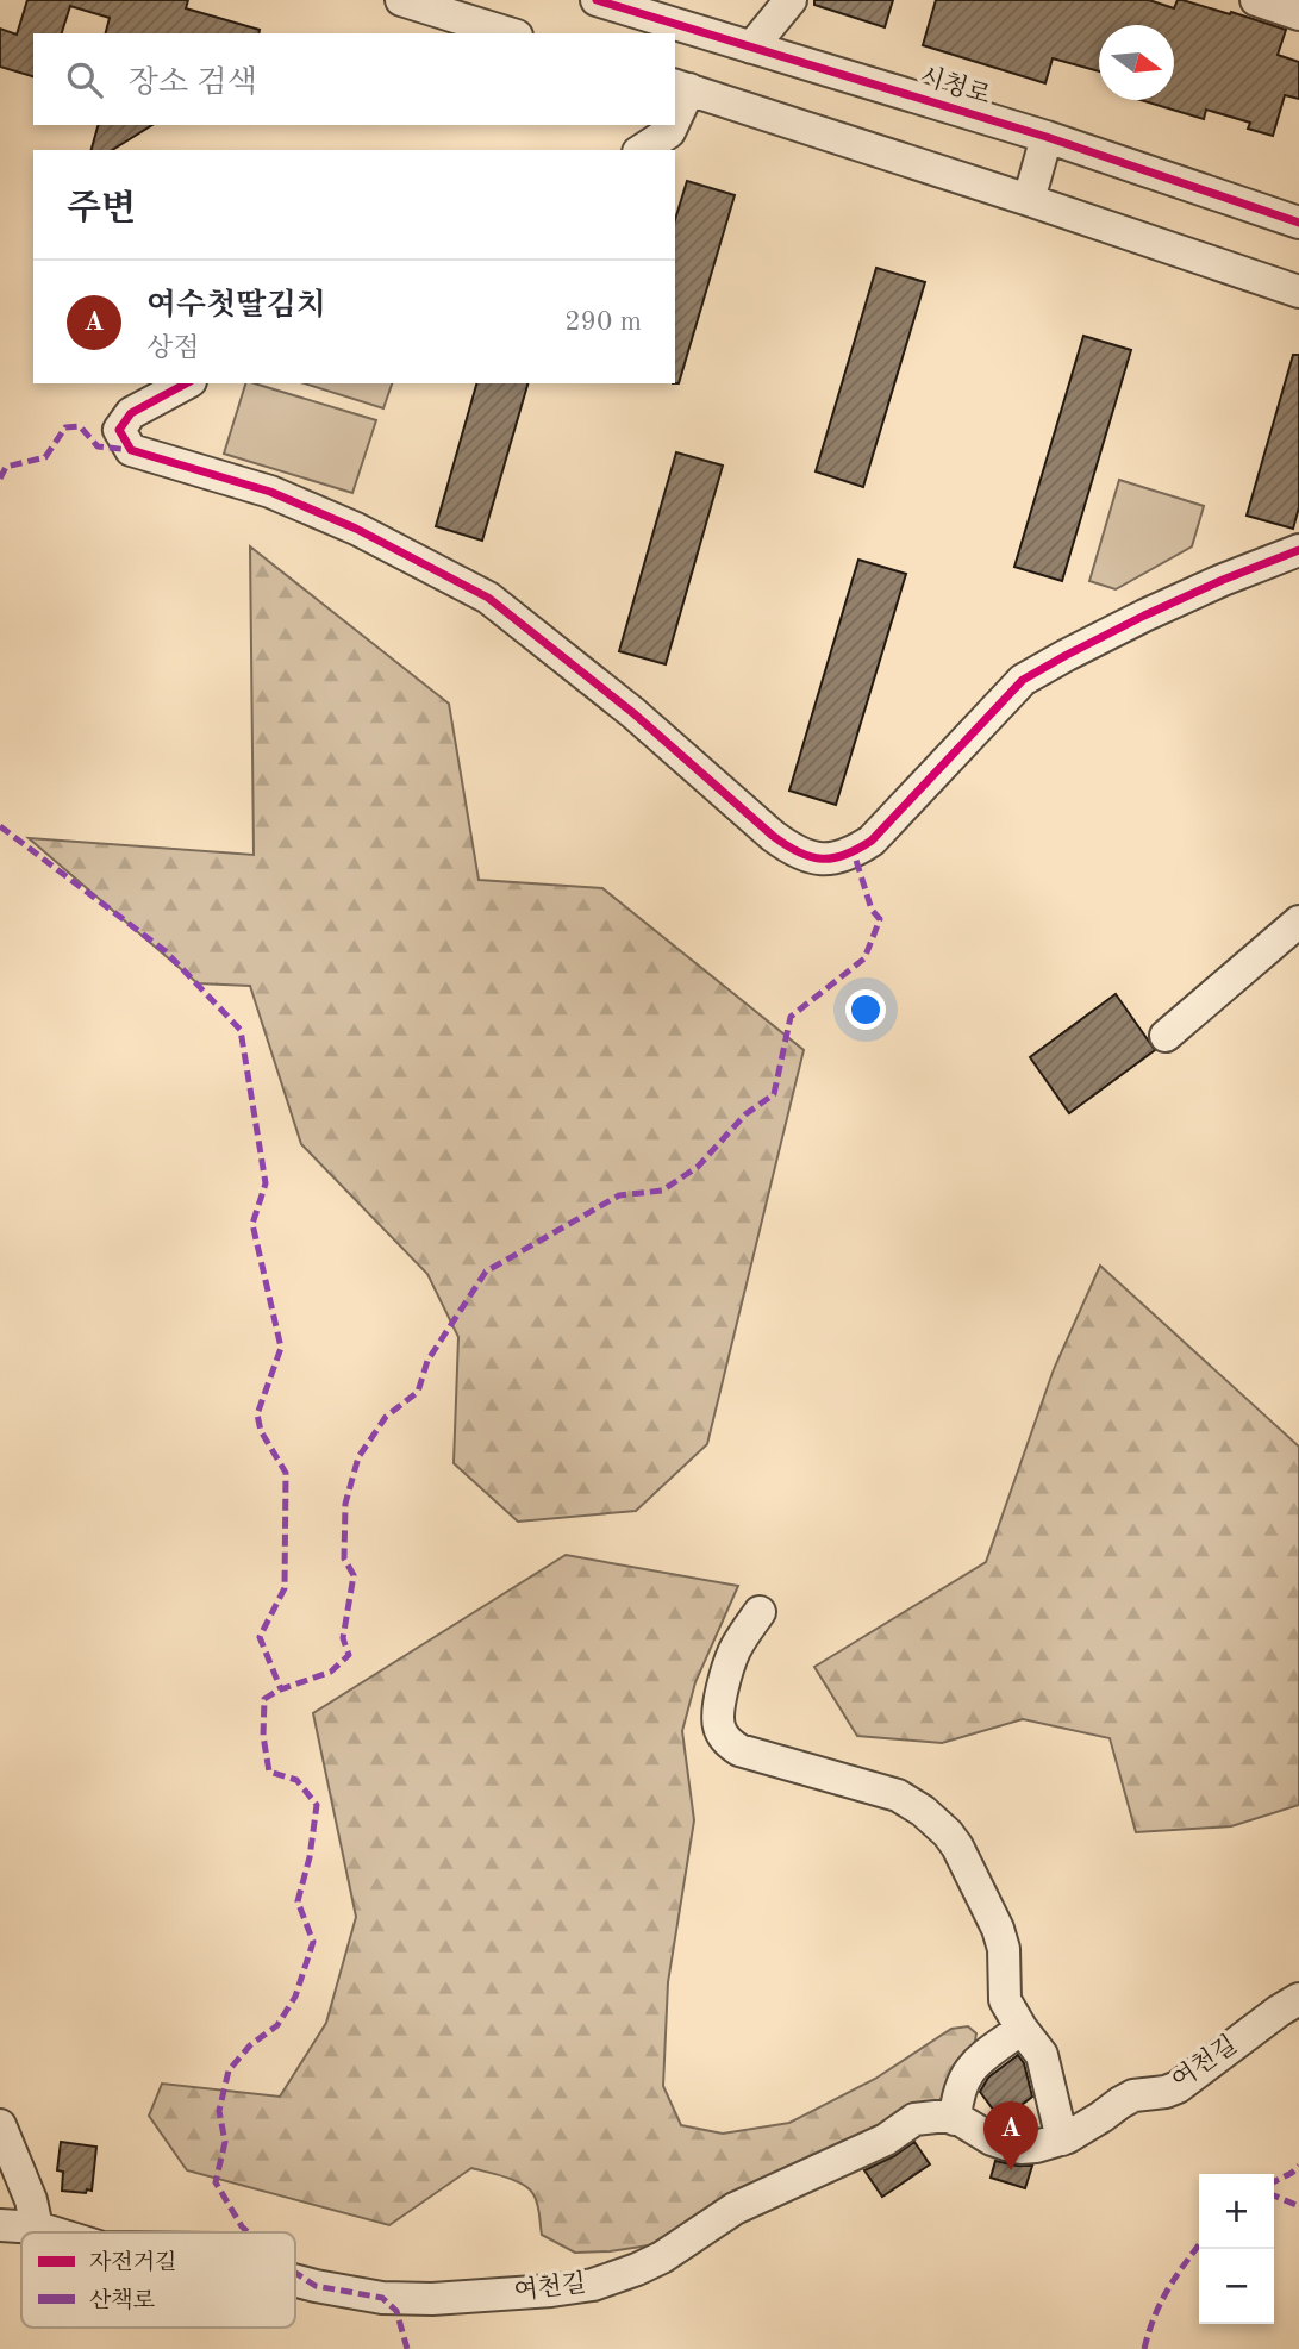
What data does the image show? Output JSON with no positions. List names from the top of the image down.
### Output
{
  "streets": {
    "street": ["시청로", "여천길"]
  },
  "legend": ["자전거길", "산책로"],
  "north": "right",
  "page": {
    "search": "장소 검색",
    "heading": "주변",
    "list": [
      {
        "mark": "A",
        "name": "여수첫딸김치",
        "note": "상점",
        "value": "290 m"
      }
    ],
    "pins": "A",
    "map_buttons": ["+", "−"]
  }
}
